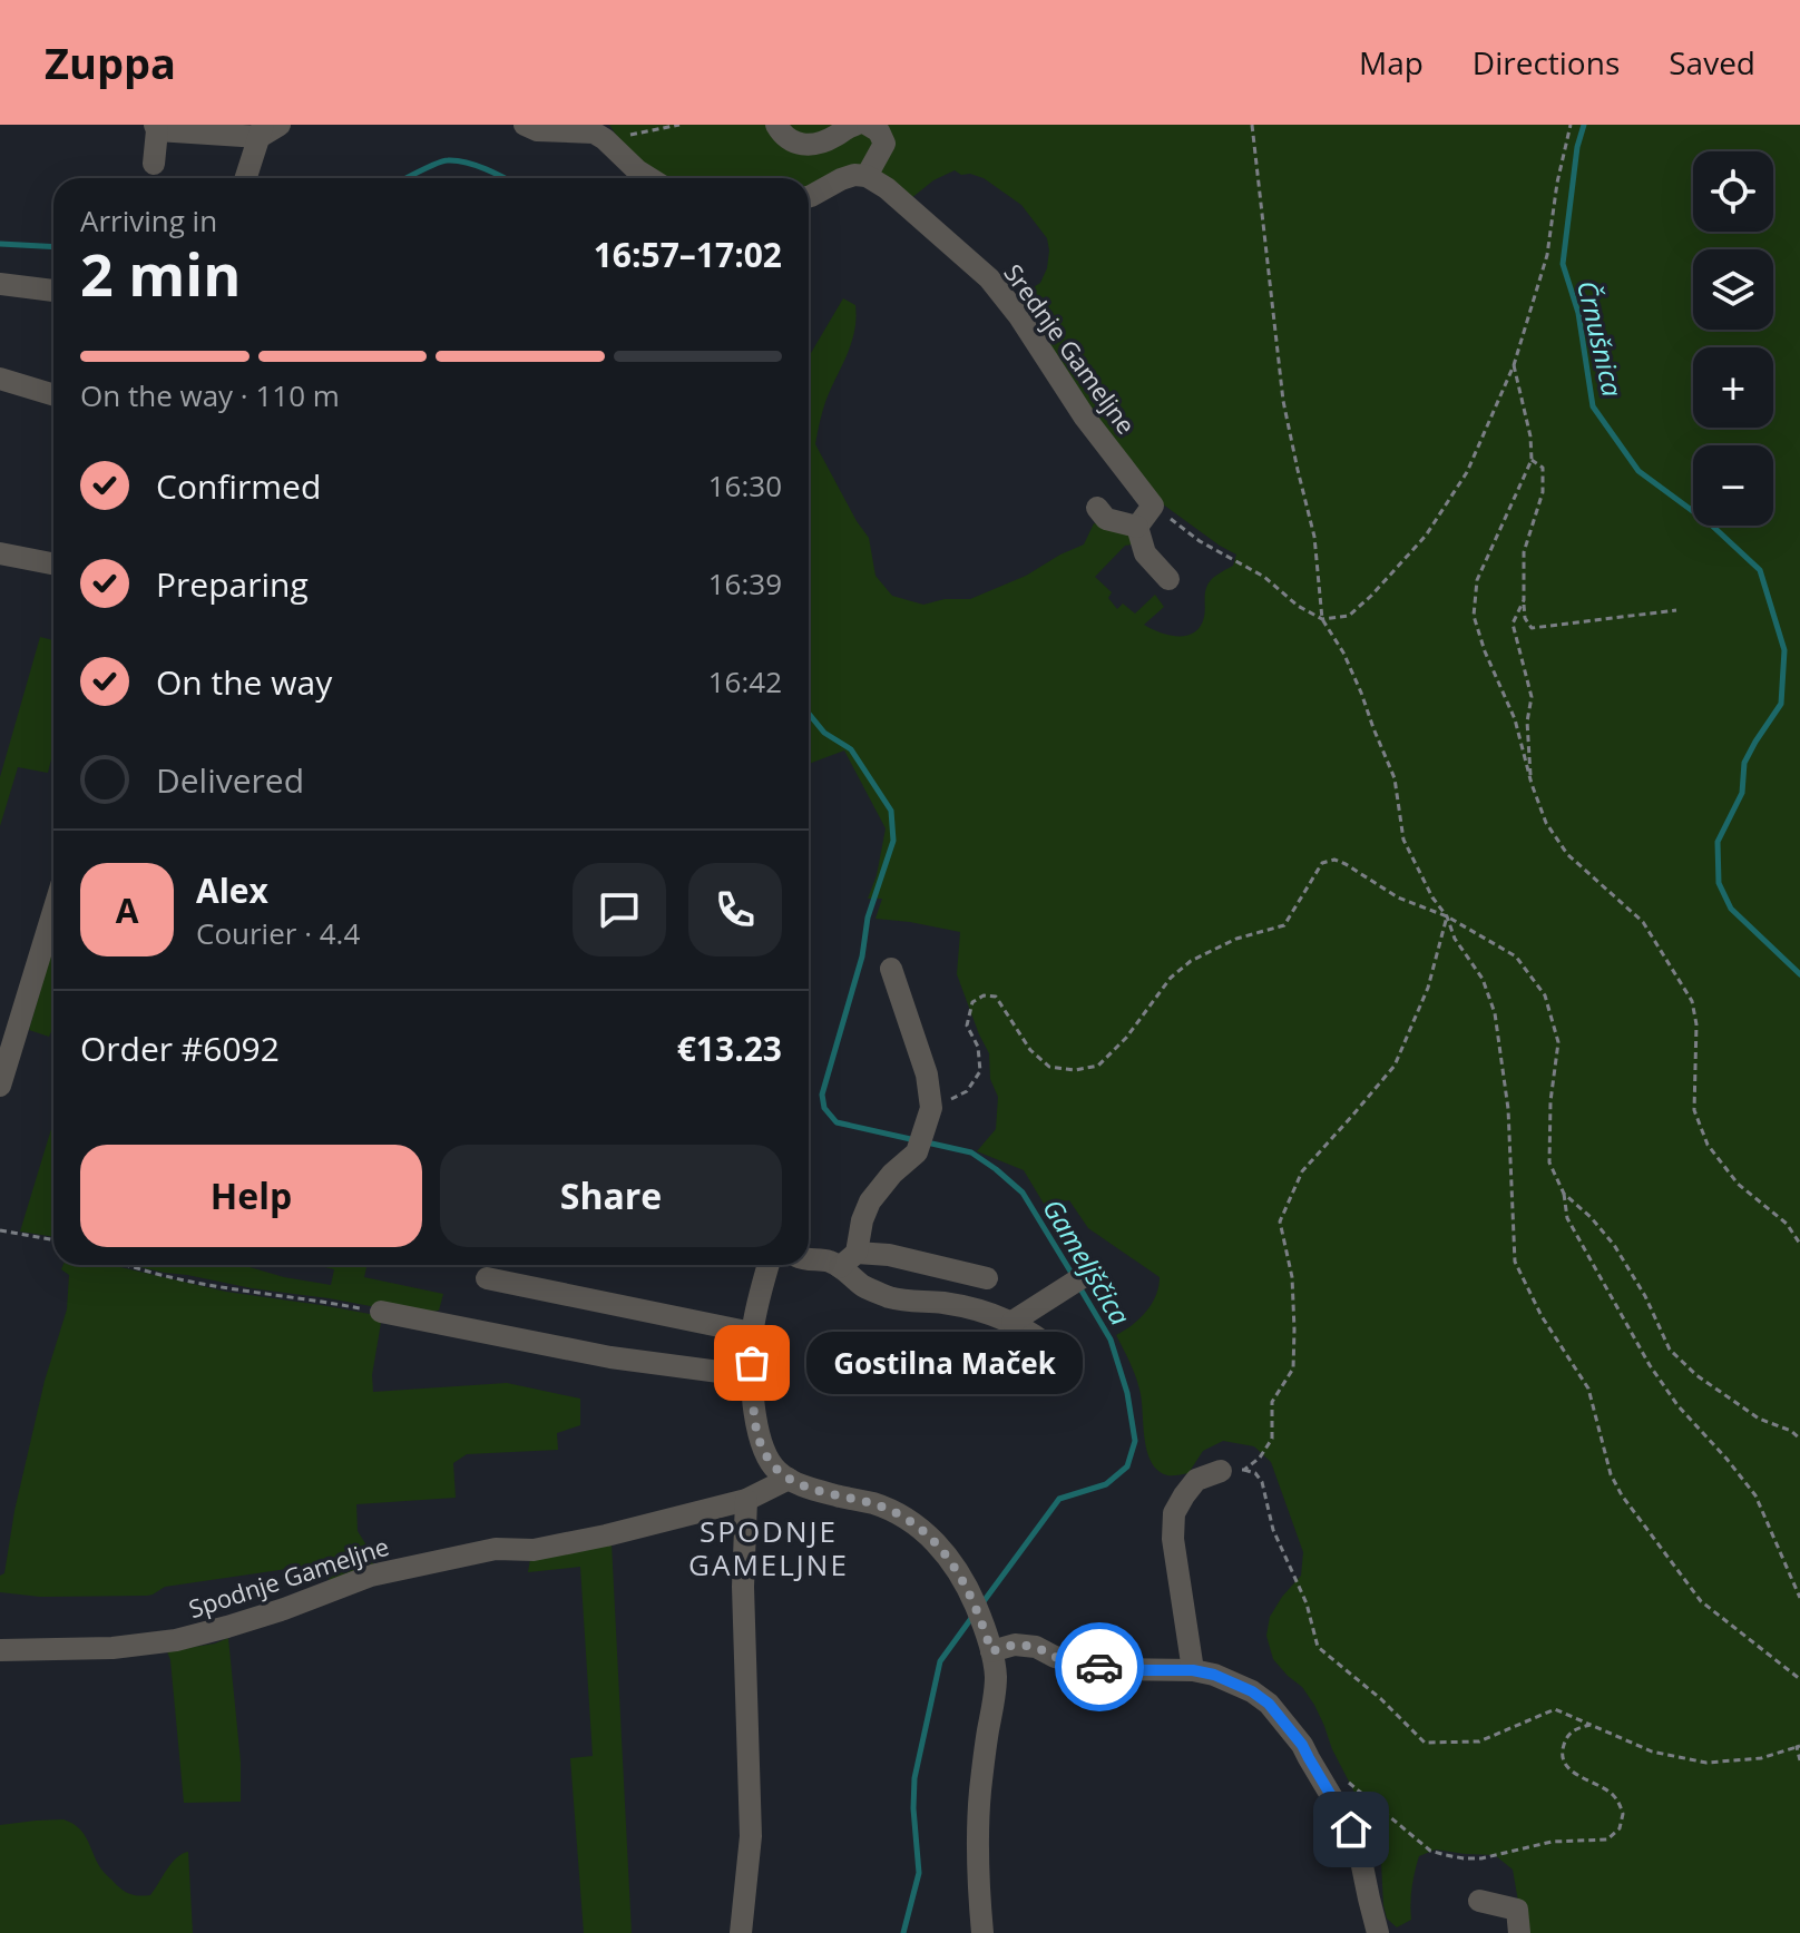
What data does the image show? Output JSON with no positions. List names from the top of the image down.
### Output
{
  "streets": {
    "street": ["Srednje Gameljne", "Spodnje Gameljne"]
  },
  "districts": ["SPODNJE GAMELJNE"],
  "water": ["Črnušnica", "Gameljščica"],
  "places": ["Gostilna Maček"],
  "page": {
    "header": "Zuppa",
    "nav": ["Map", "Directions", "Saved"],
    "map_buttons": ["+", "−"],
    "heading": ["2 min", "Arriving in", "16:57–17:02"],
    "panel": [
      "Alex",
      "Courier · 4.4",
      "Order #6092",
      "€13.23"
    ],
    "bar": "On the way · 110 m",
    "list": [
      ["Confirmed", "16:30"],
      ["Preparing", "16:39"],
      ["On the way", "16:42"],
      "Delivered"
    ],
    "round": "A",
    "buttons": ["Help", "Share"],
    "bubble": "Gostilna Maček"
  }
}
